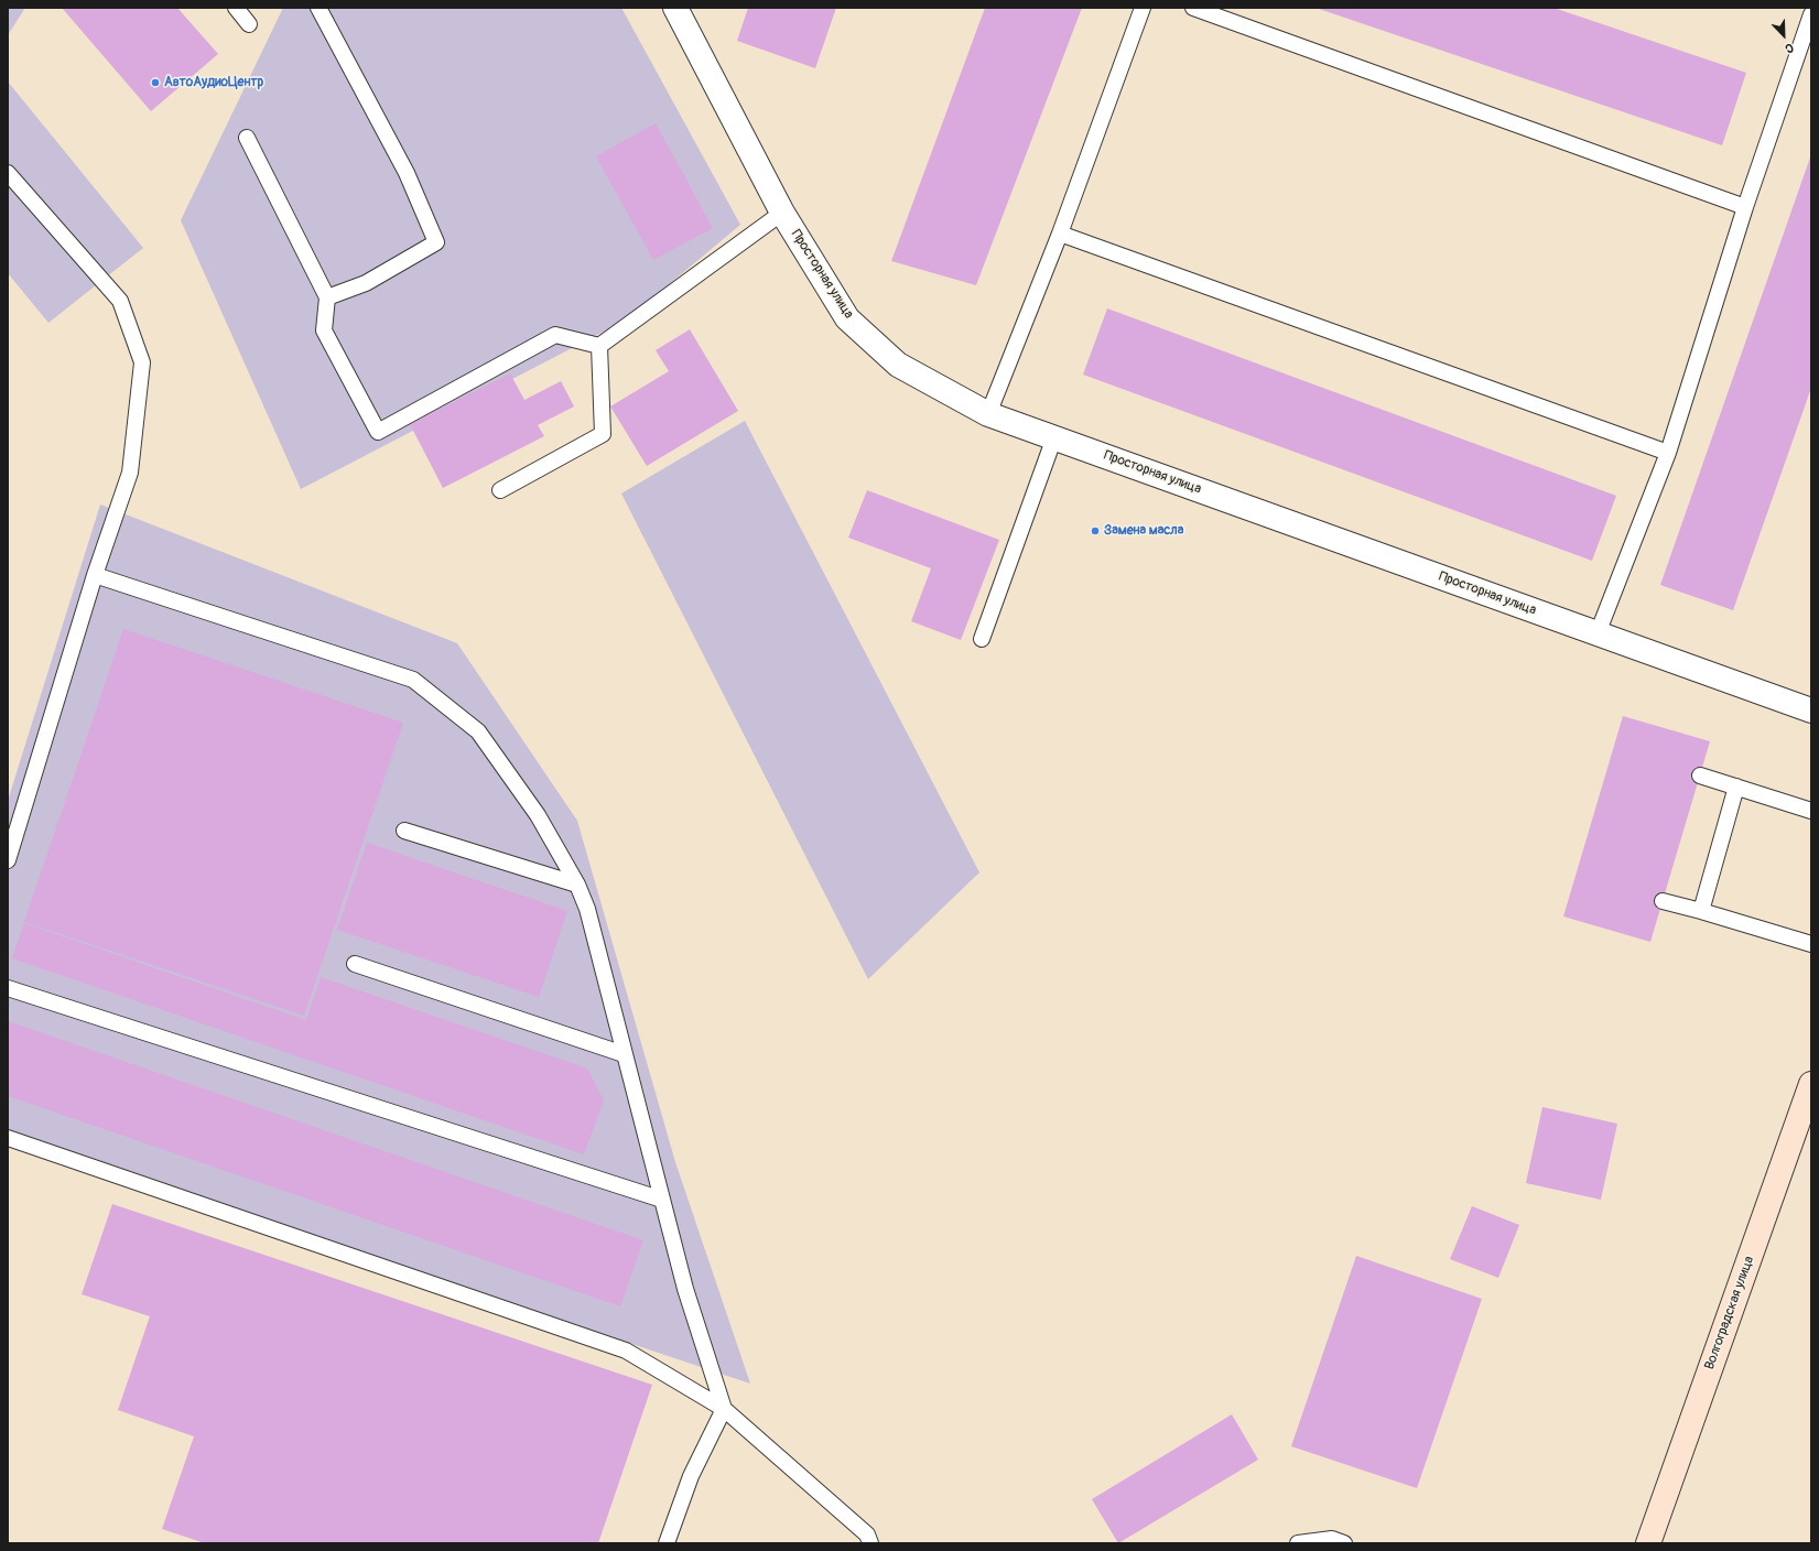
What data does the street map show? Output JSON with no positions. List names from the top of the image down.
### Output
{
  "streets": {
    "main road": ["Волгоградская улица"],
    "street": ["Просторная улица"]
  },
  "places": ["АвтоАудиоЦентр", "Замена масла"],
  "north": "bottom right"
}
